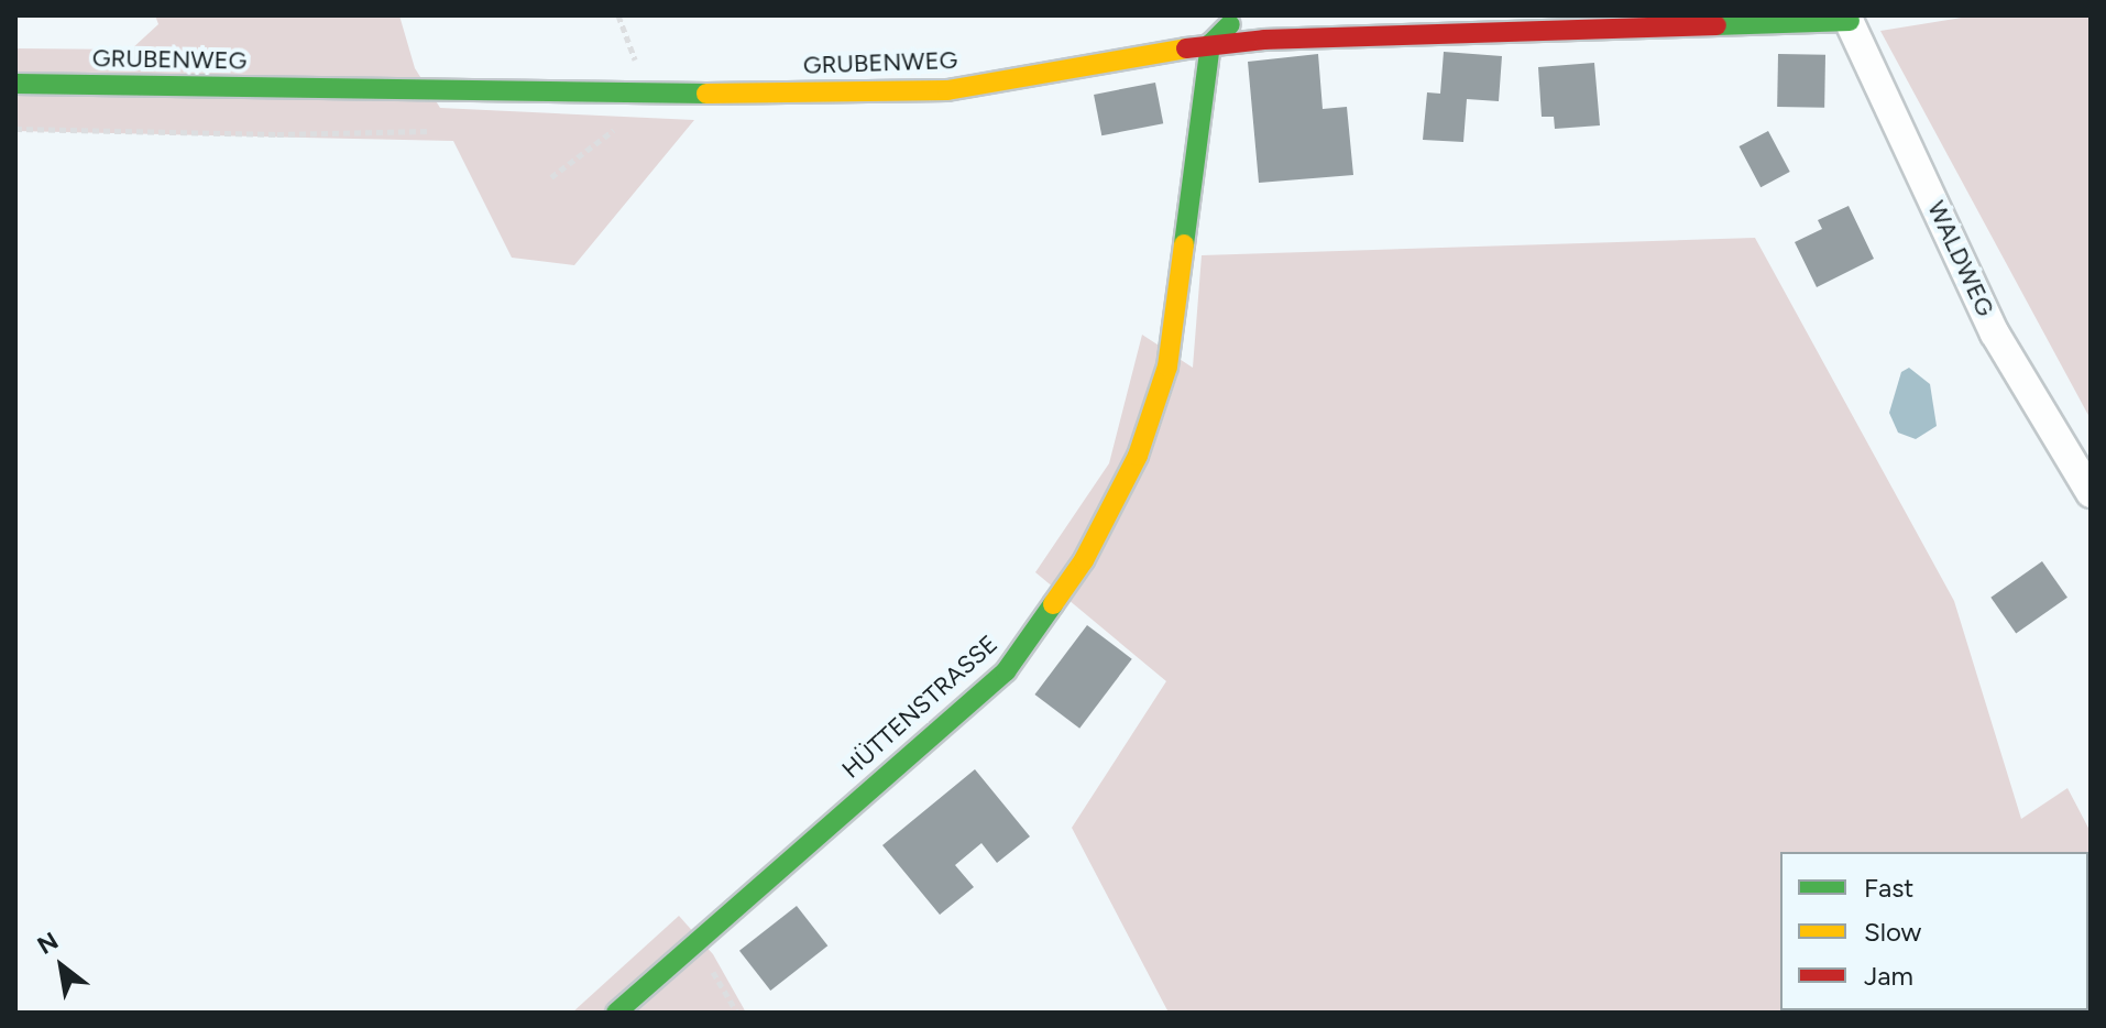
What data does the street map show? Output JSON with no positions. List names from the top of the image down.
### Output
{
  "streets": {
    "street": ["GRUBENWEG", "WALDWEG", "HÜTTENSTRASSE"]
  },
  "crossings": [
    ["GRUBENWEG", "WALDWEG"],
    ["GRUBENWEG", "HÜTTENSTRASSE"]
  ],
  "legend": ["Fast", "Slow", "Jam"],
  "north": "top left"
}
